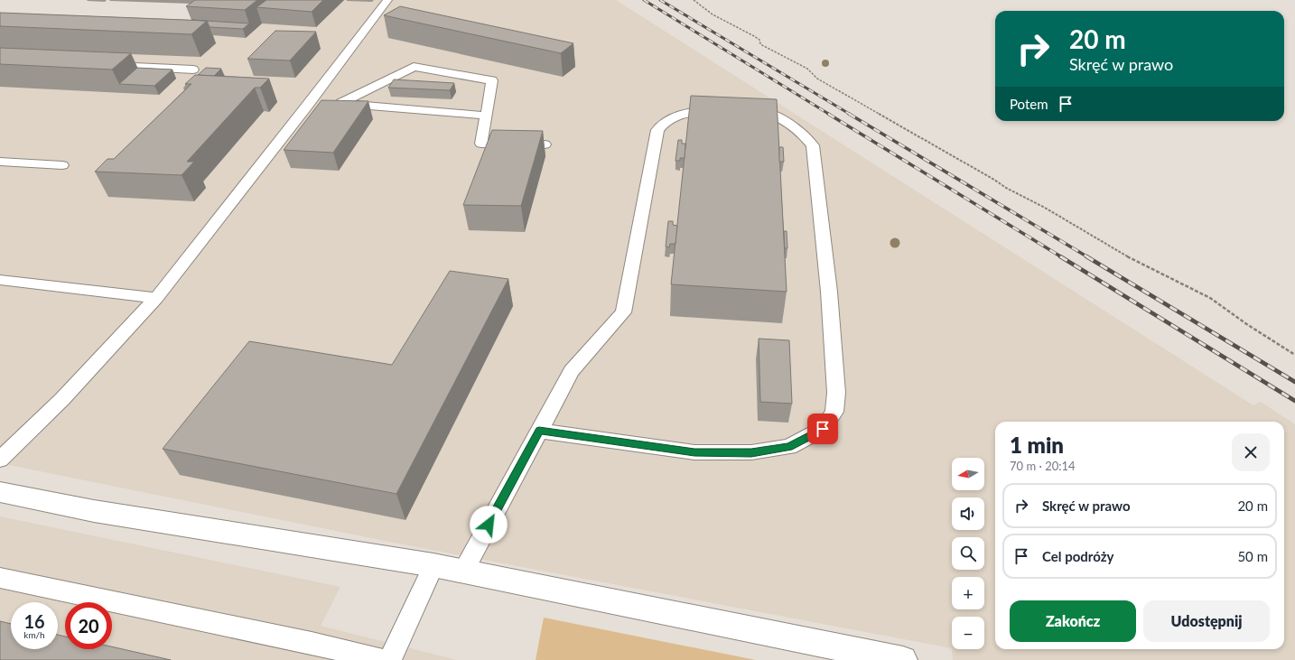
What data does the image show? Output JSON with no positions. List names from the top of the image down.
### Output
{
  "north": "left",
  "page": {
    "turn": ["20 m", "Skręć w prawo"],
    "then": "Potem",
    "heading": ["1 min", "70 m · 20:14"],
    "map_buttons": ["+", "−"],
    "list": [
      {
        "name": "Skręć w prawo",
        "value": "20 m"
      },
      {
        "name": "Cel podróży",
        "value": "50 m"
      }
    ],
    "buttons": ["Zakończ", "Udostępnij"],
    "speed": "16 km/h",
    "limit": "20"
  }
}
